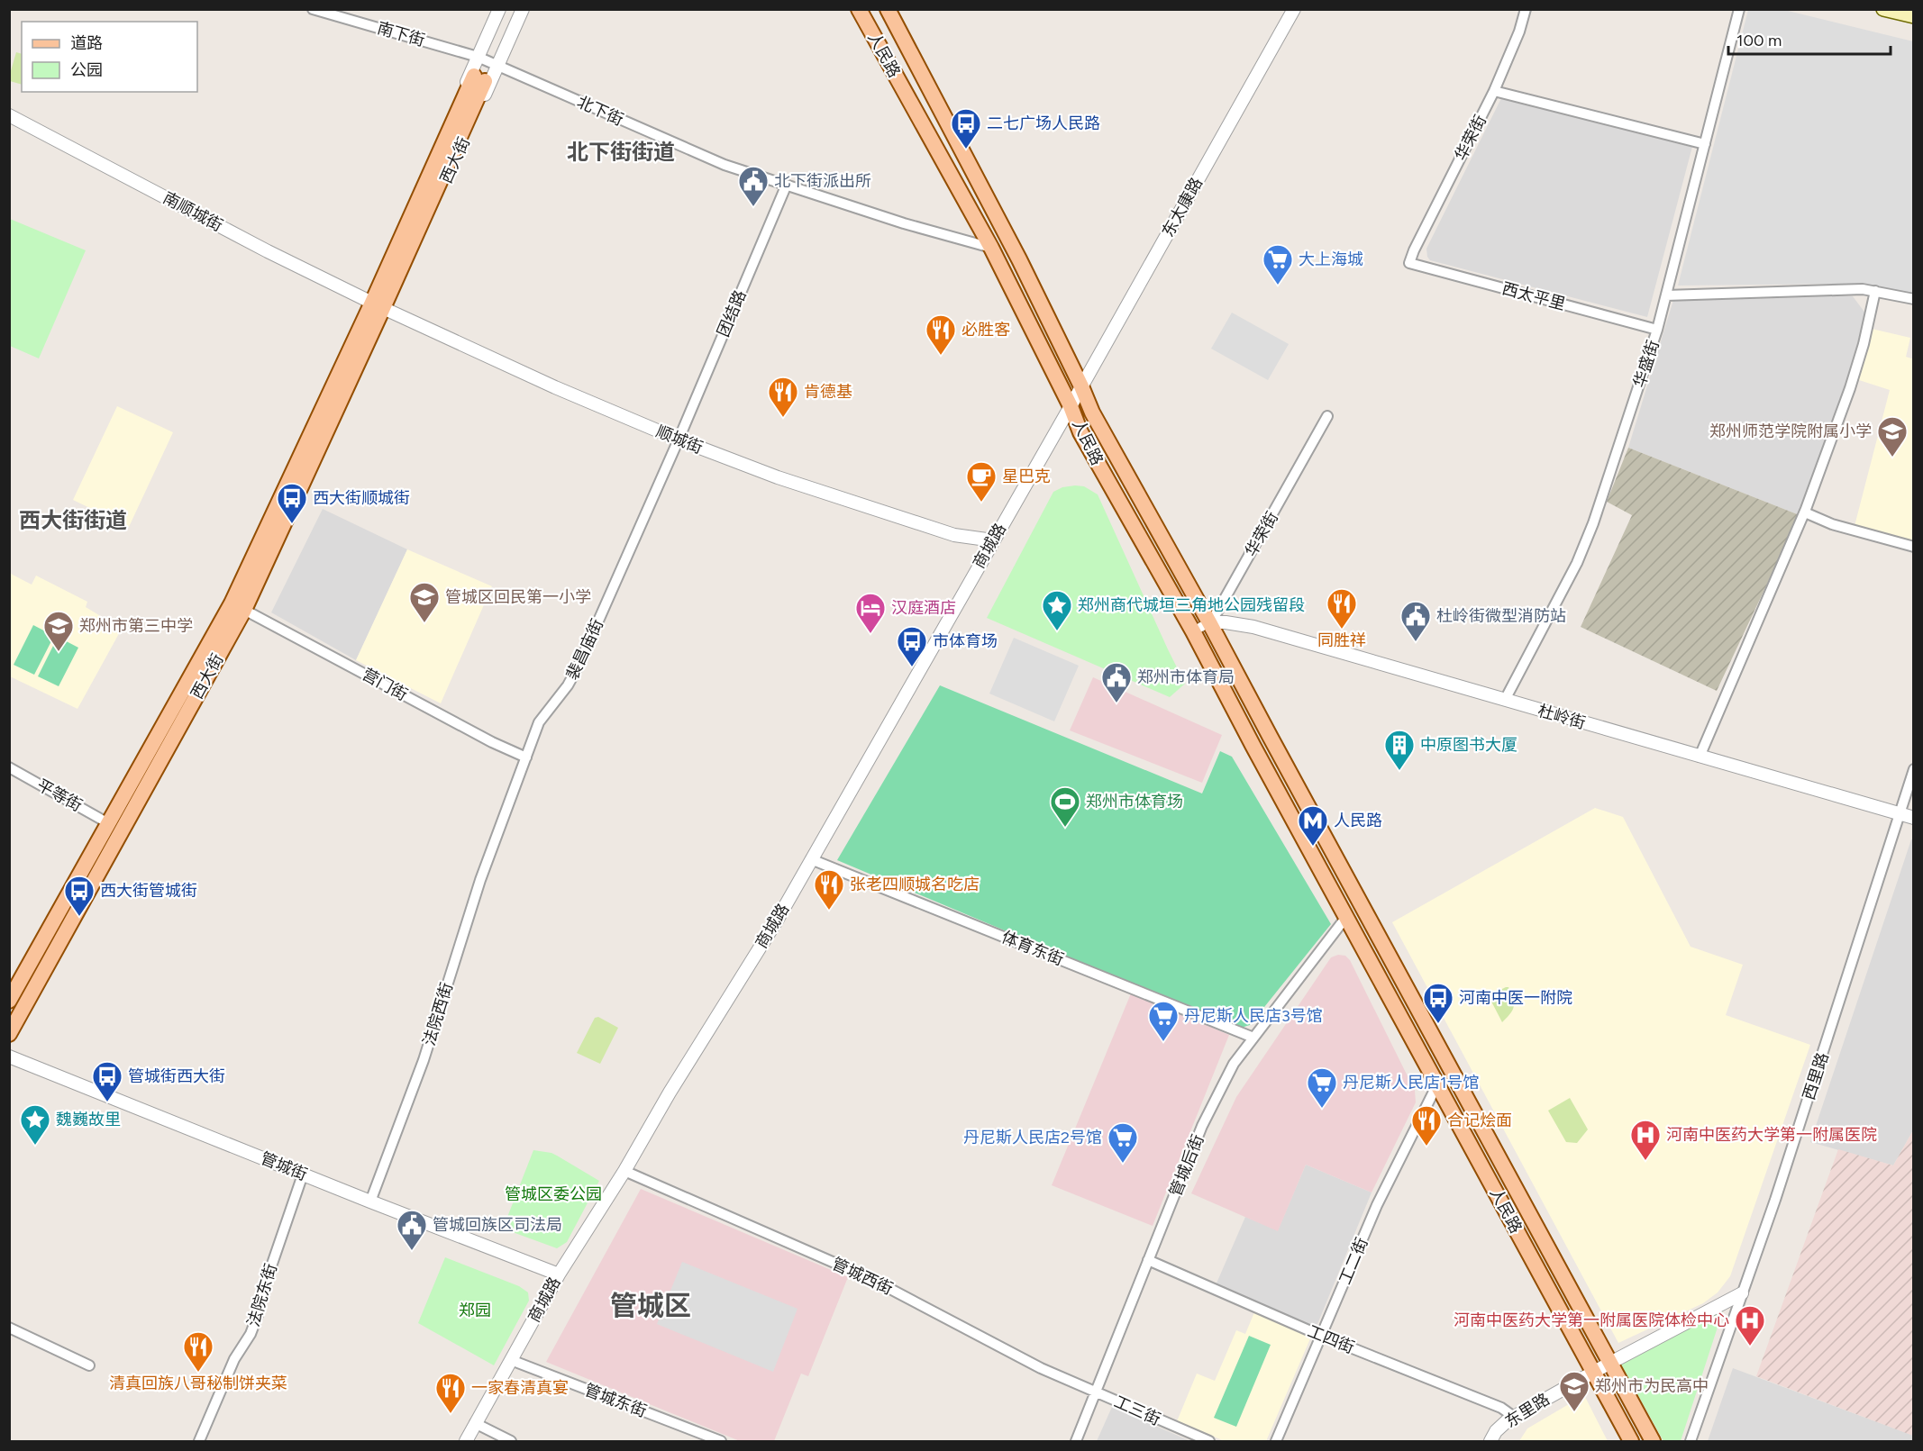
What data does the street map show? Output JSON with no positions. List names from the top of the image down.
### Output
{
  "streets": {
    "main road": ["人民路", "西大街"],
    "street": [
      "南下街",
      "北下街",
      "华荣街",
      "东太康路",
      "南顺城街",
      "西太平里",
      "团结路",
      "华盛街",
      "顺城街",
      "商城路",
      "裴昌庙街",
      "营门街",
      "杜岭街",
      "平等街",
      "体育东街",
      "法院西街",
      "西里路",
      "管城后街",
      "管城街",
      "工二街",
      "管城西街",
      "法院东街",
      "工四街",
      "管城东街",
      "工三街",
      "东里路"
    ]
  },
  "crossings": [
    ["南下街", "北下街"],
    ["南下街", "西大街"],
    ["人民路", "北下街"],
    ["人民路", "华荣街"],
    ["人民路", "东太康路"],
    ["人民路", "商城路"],
    ["人民路", "杜岭街"],
    ["人民路", "管城后街"],
    ["人民路", "工二街"],
    ["人民路", "东里路"],
    ["北下街", "西大街"],
    ["北下街", "团结路"],
    ["华荣街", "西太平里"],
    ["华荣街", "杜岭街"],
    ["西大街", "南顺城街"],
    ["西大街", "顺城街"],
    ["西大街", "营门街"],
    ["西大街", "平等街"],
    ["东太康路", "商城路"],
    ["南顺城街", "顺城街"],
    ["西太平里", "华盛街"],
    ["团结路", "顺城街"],
    ["团结路", "裴昌庙街"],
    ["华盛街", "杜岭街"],
    ["顺城街", "商城路"],
    ["顺城街", "裴昌庙街"],
    ["商城路", "体育东街"],
    ["商城路", "管城街"],
    ["商城路", "管城西街"],
    ["商城路", "管城东街"],
    ["裴昌庙街", "营门街"],
    ["裴昌庙街", "法院西街"],
    ["杜岭街", "西里路"],
    ["体育东街", "管城后街"],
    ["法院西街", "管城街"],
    ["西里路", "东里路"],
    ["管城后街", "管城西街"],
    ["管城后街", "工四街"],
    ["管城后街", "工三街"],
    ["管城街", "法院东街"],
    ["工二街", "工四街"],
    ["管城西街", "工三街"],
    ["工四街", "东里路"]
  ],
  "districts": ["北下街街道", "西大街街道", "管城区"],
  "parks": ["管城区委公园", "郑园"],
  "places": {
    "bus stop": [
      "二七广场人民路",
      "西大街顺城街",
      "市体育场",
      "西大街管城街",
      "河南中医一附院",
      "管城街西大街"
    ],
    "public building": [
      "北下街派出所",
      "杜岭街微型消防站",
      "郑州市体育局",
      "管城回族区司法局"
    ],
    "supermarket": [
      "大上海城",
      "丹尼斯人民店3号馆",
      "丹尼斯人民店1号馆",
      "丹尼斯人民店2号馆"
    ],
    "restaurant": [
      "必胜客",
      "肯德基",
      "同胜祥",
      "张老四顺城名吃店",
      "合记烩面",
      "清真回族八哥秘制饼夹菜",
      "一家春清真宴"
    ],
    "school or university": [
      "郑州师范学院附属小学",
      "管城区回民第一小学",
      "郑州市第三中学",
      "郑州市为民高中"
    ],
    "cafe": ["星巴克"],
    "place": ["郑州商代城垣三角地公园残留段", "魏巍故里"],
    "hotel": ["汉庭酒店"],
    "building": ["中原图书大厦"],
    "sports": ["郑州市体育场"],
    "metro station": ["人民路"],
    "hospital": ["河南中医药大学第一附属医院", "河南中医药大学第一附属医院体检中心"]
  },
  "legend": ["道路", "公园"],
  "scale_bar": "100 m"
}
